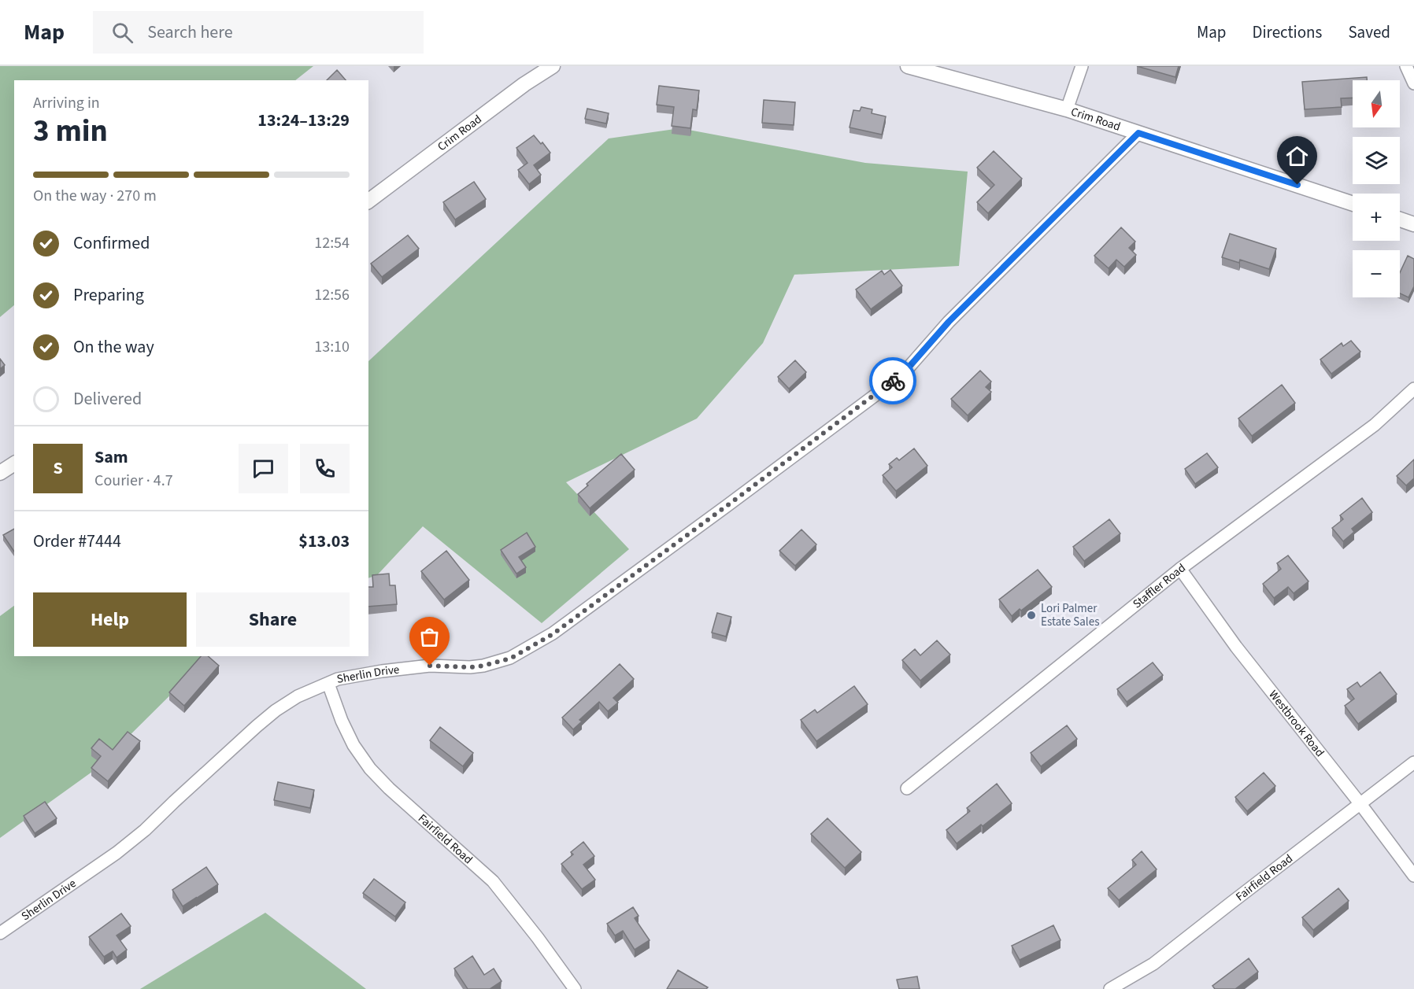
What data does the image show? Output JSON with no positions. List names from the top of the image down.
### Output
{
  "streets": {
    "street": [
      "Crim Road",
      "Staffler Road",
      "Sherlin Drive",
      "Westbrook Road",
      "Fairfield Road"
    ]
  },
  "crossings": [
    ["Crim Road", "Sherlin Drive"],
    ["Staffler Road", "Westbrook Road"],
    ["Sherlin Drive", "Fairfield Road"],
    ["Westbrook Road", "Fairfield Road"]
  ],
  "places": ["Lori Palmer Estate Sales"],
  "north": "bottom",
  "page": {
    "header": "Map",
    "search": "Search here",
    "nav": ["Map", "Directions", "Saved"],
    "map_buttons": ["+", "−"],
    "heading": ["3 min", "Arriving in", "13:24–13:29"],
    "panel": [
      "Sam",
      "Courier · 4.7",
      "Order #7444",
      "$13.03"
    ],
    "bar": "On the way · 270 m",
    "list": [
      ["Confirmed", "12:54"],
      ["Preparing", "12:56"],
      ["On the way", "13:10"],
      "Delivered"
    ],
    "round": "S",
    "buttons": ["Help", "Share"]
  }
}
